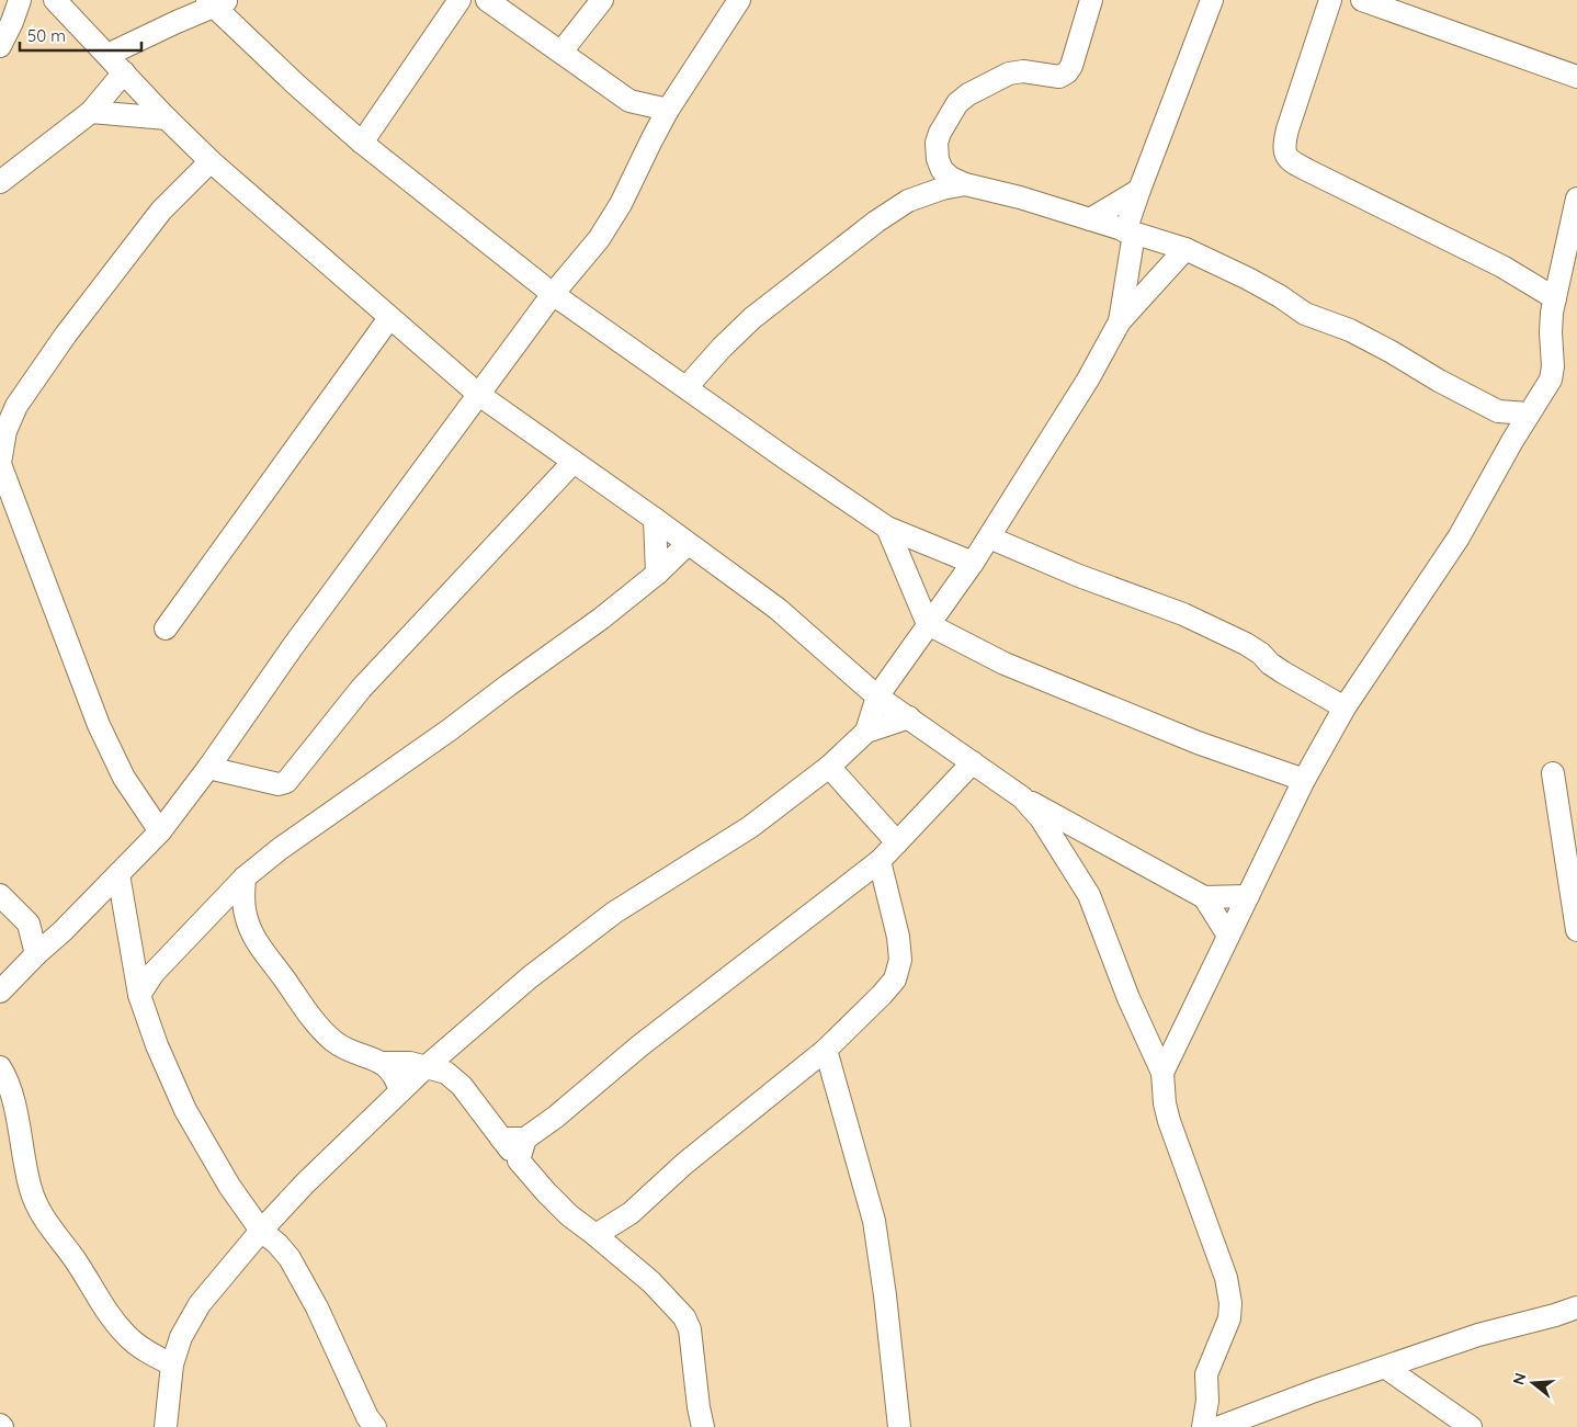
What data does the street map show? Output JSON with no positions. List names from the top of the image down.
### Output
{
  "scale_bar": "50 m",
  "north": "left"
}
